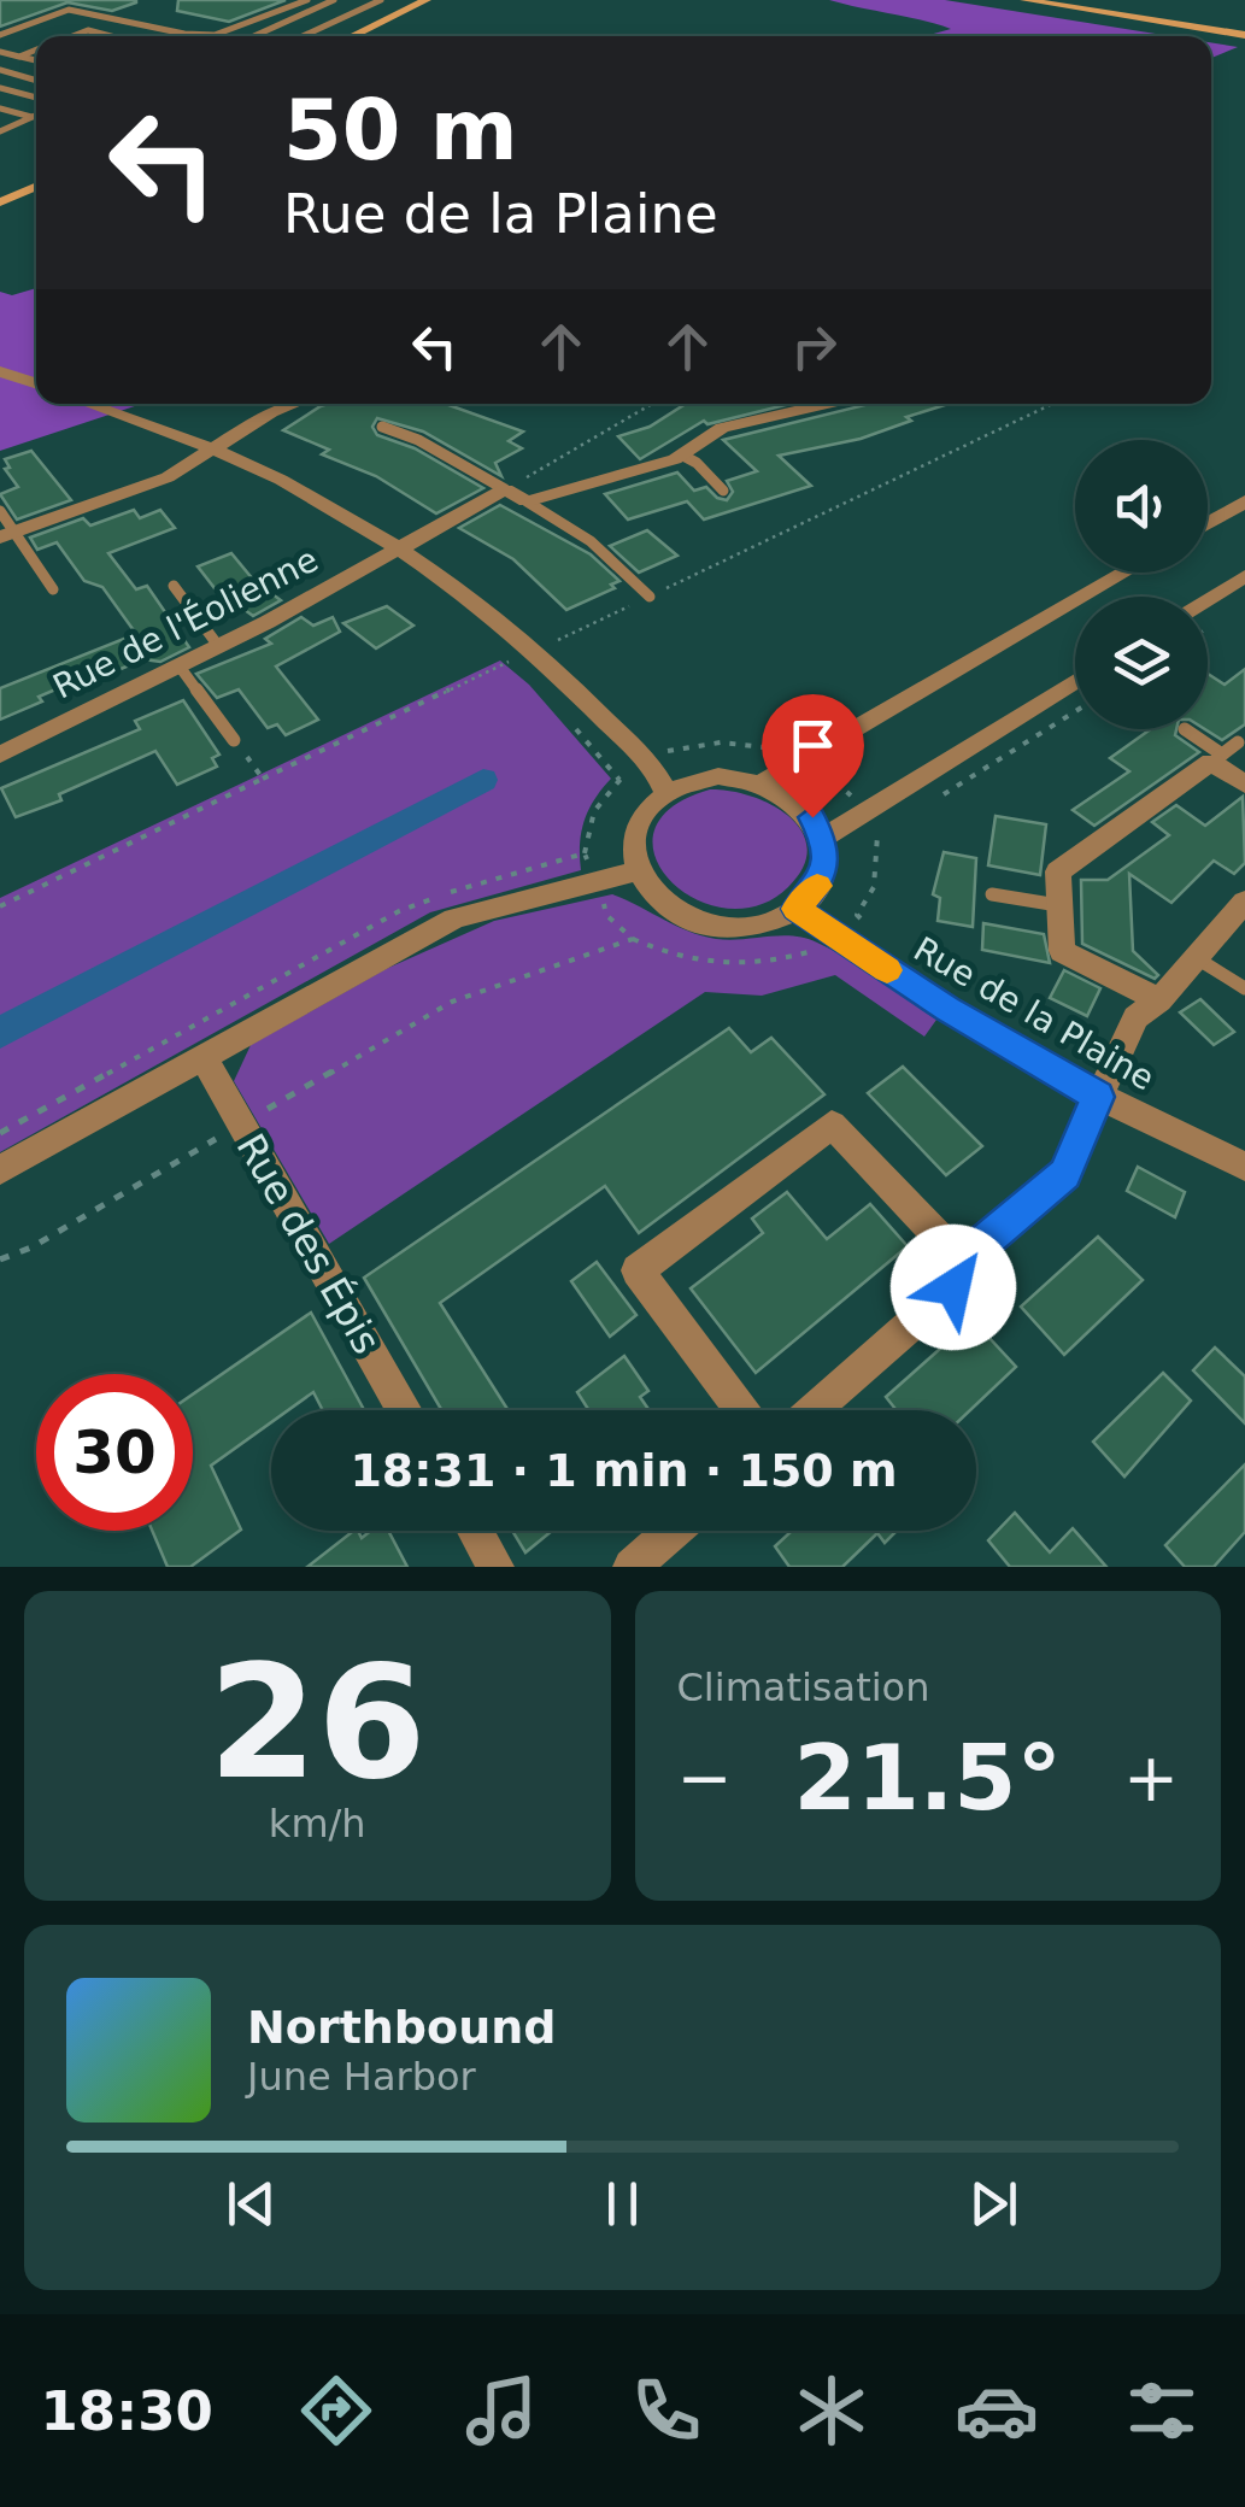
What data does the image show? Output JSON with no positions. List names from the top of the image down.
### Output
{
  "streets": {
    "street": ["Rue de l'Éolienne", "Rue de la Plaine", "Rue des Épis"]
  },
  "page": {
    "turn": ["50 m", "Rue de la Plaine"],
    "limit": "30",
    "trip": "18:31 · 1 min · 150 m",
    "tile": [
      ["26", "km/h"],
      "Climatisation"
    ],
    "heat": ["−", "21.5°", "+"],
    "song": ["Northbound", "June Harbor"],
    "tabs": "18:30"
  }
}
